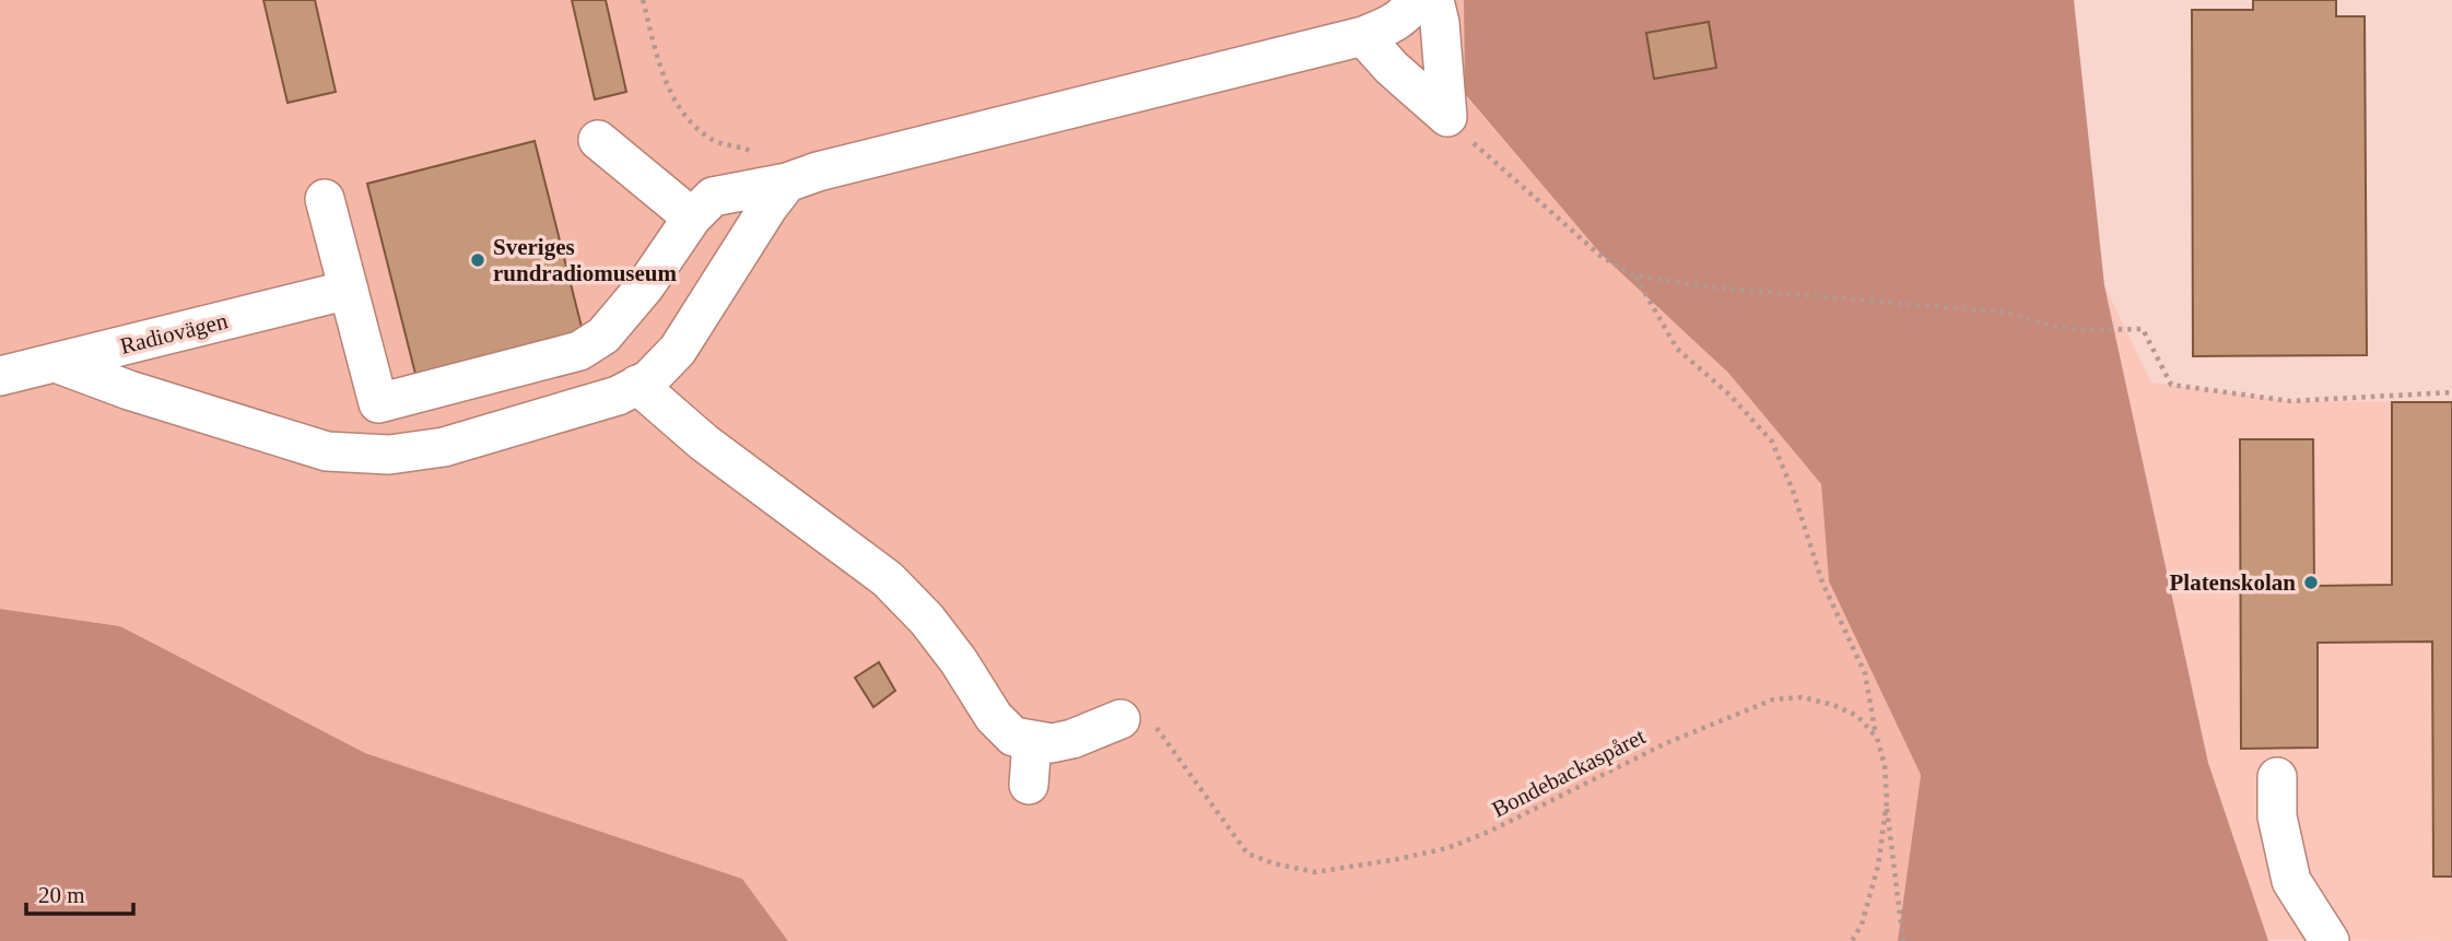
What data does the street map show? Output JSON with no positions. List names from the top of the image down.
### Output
{
  "streets": {
    "street": ["Radiovägen"],
    "path": ["Bondebackaspåret"]
  },
  "places": ["Sveriges rundradiomuseum", "Platenskolan"],
  "scale_bar": "20 m"
}
